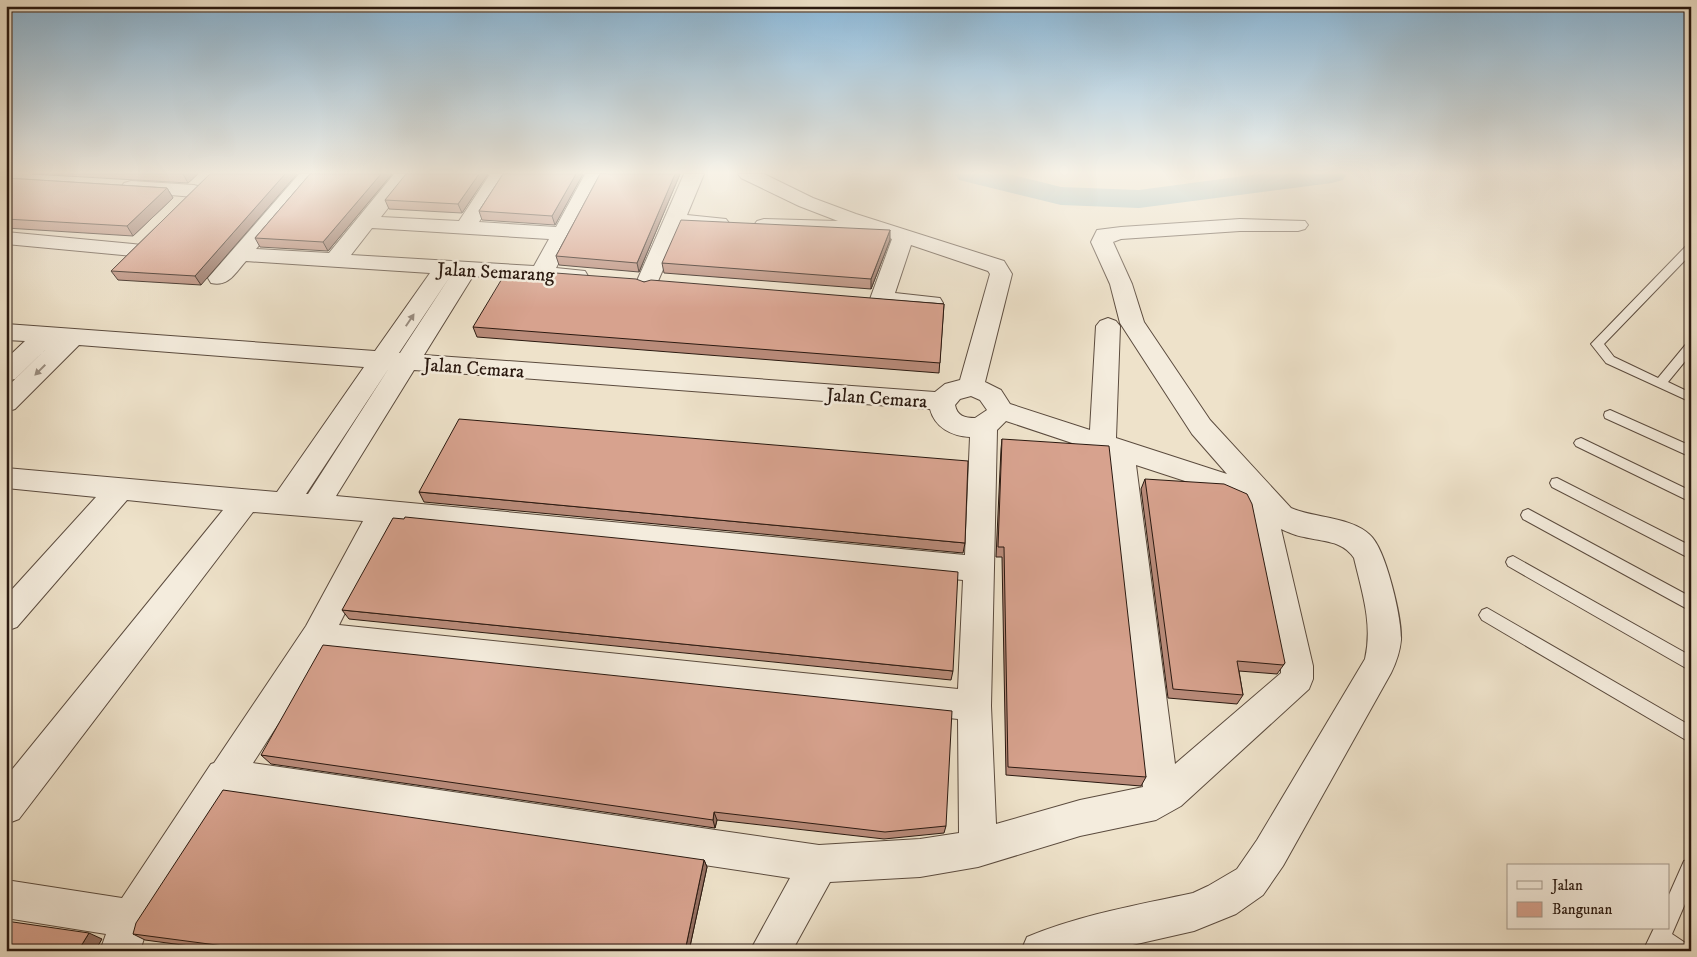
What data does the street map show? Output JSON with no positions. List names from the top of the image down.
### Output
{
  "streets": {
    "street": ["Jalan Semarang", "Jalan Cemara"]
  },
  "legend": ["Jalan", "Bangunan"]
}
